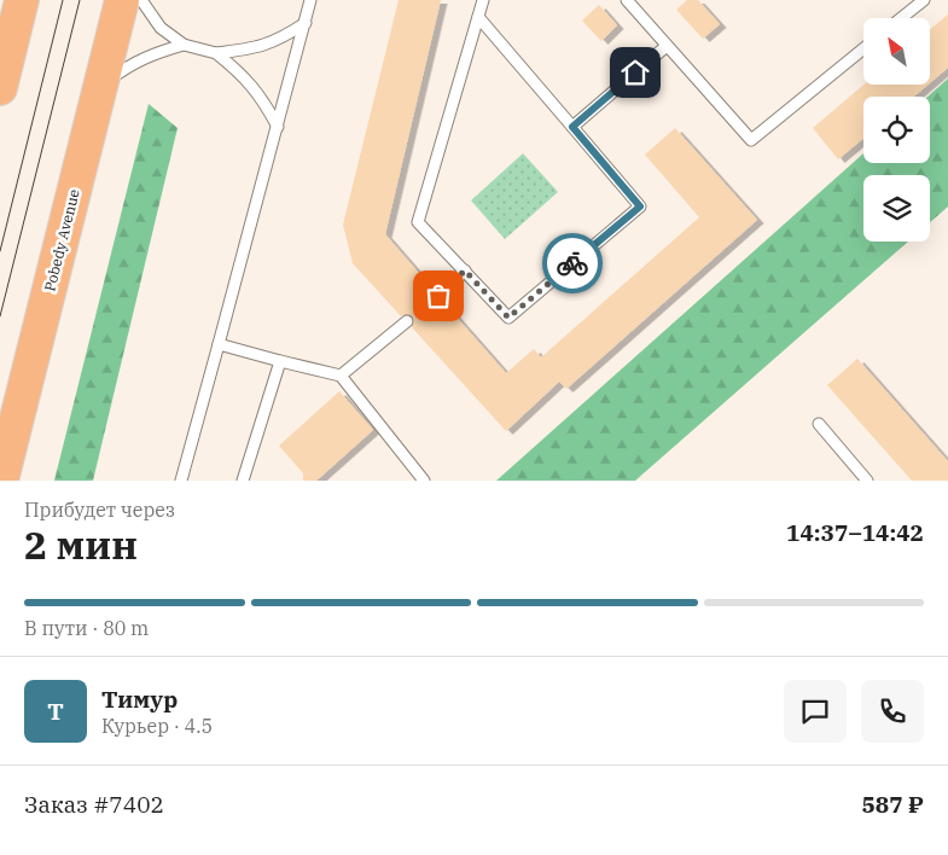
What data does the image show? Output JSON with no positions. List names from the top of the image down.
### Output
{
  "streets": {
    "main road": ["Pobedy Avenue"]
  },
  "north": "top left",
  "page": {
    "heading": ["2 мин", "Прибудет через", "14:37–14:42"],
    "panel": [
      "Тимур",
      "Курьер · 4.5",
      "Заказ #7402",
      "587 ₽"
    ],
    "bar": "В пути · 80 m",
    "round": "Т"
  }
}
